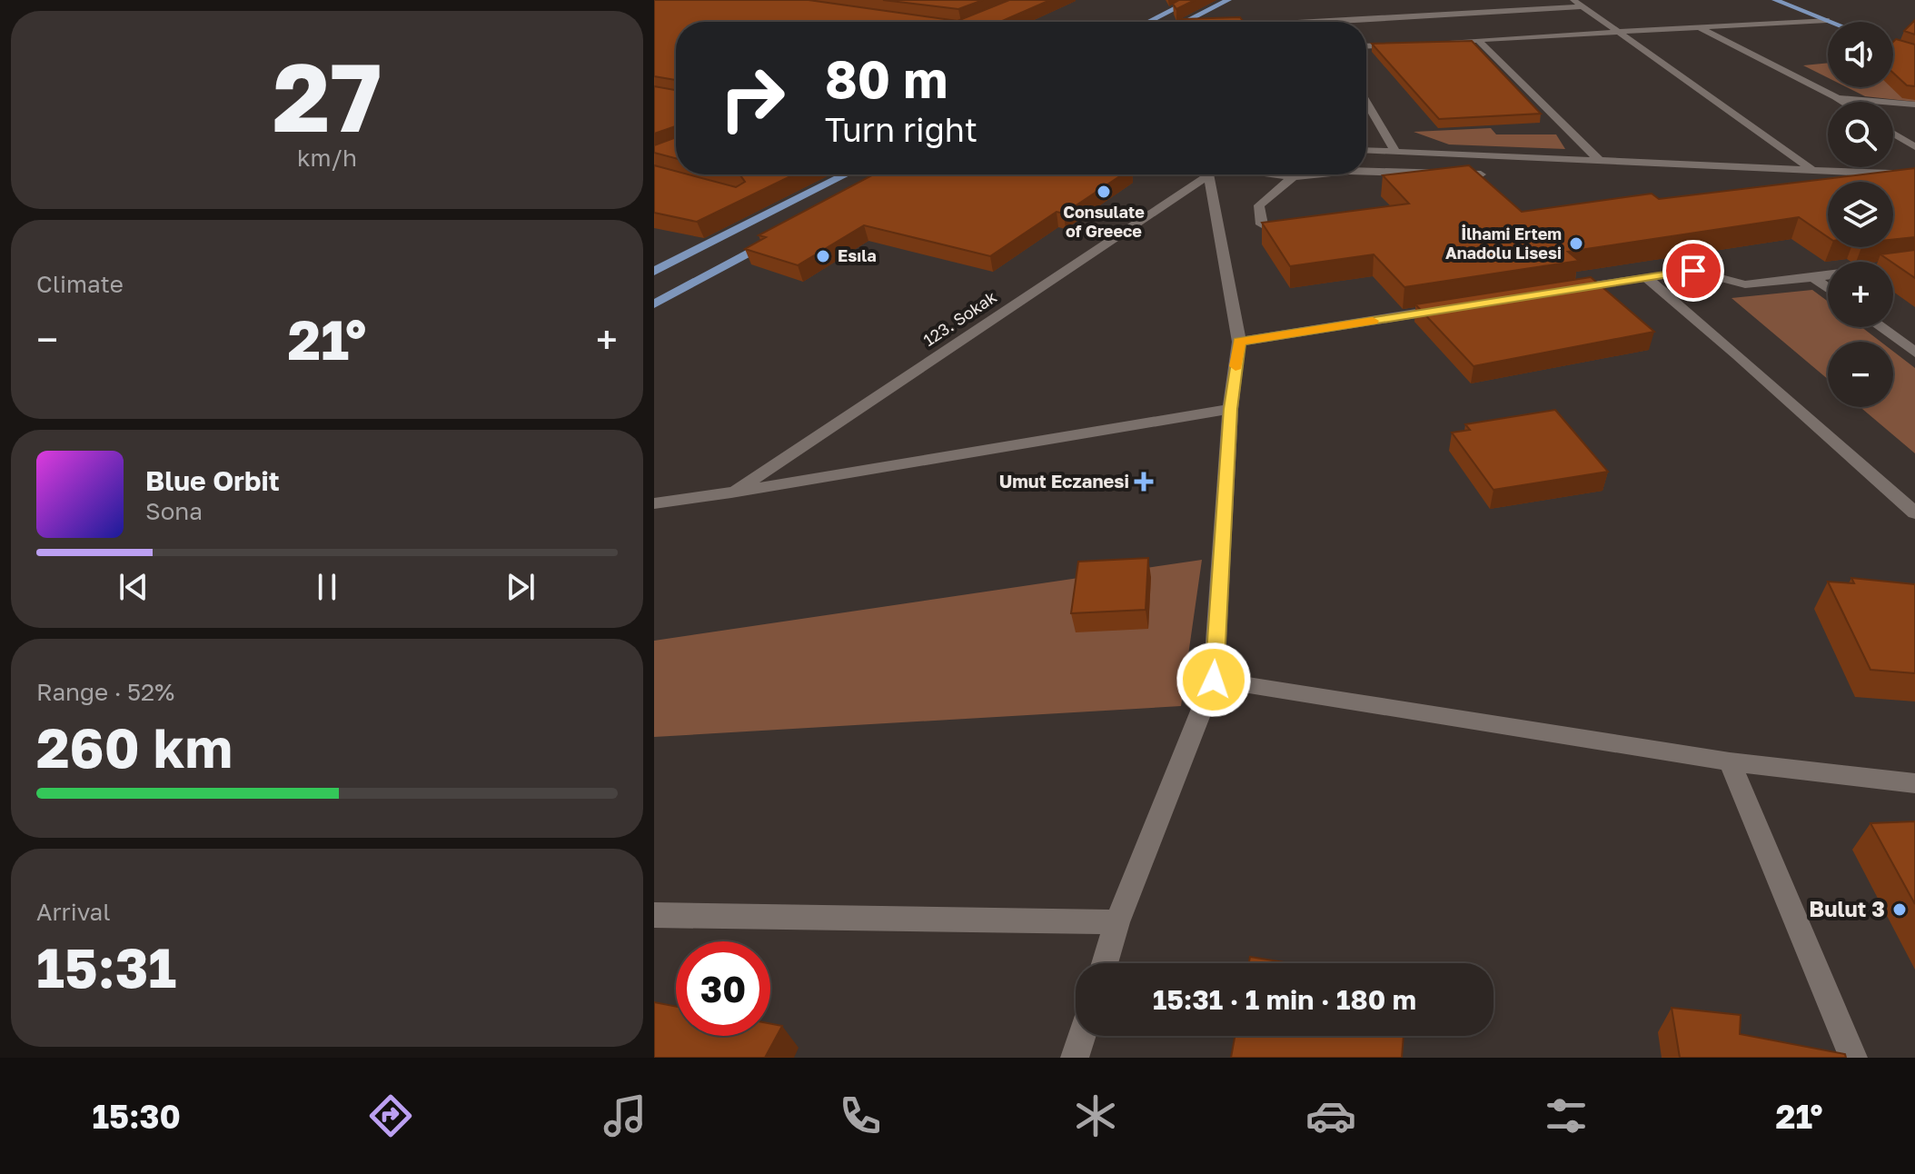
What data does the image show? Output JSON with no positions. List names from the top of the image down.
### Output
{
  "streets": {
    "street": ["123. Sokak"]
  },
  "places": {
    "other": [
      "Consulate of Greece",
      "İlhami Ertem Anadolu Lisesi",
      "Esıla",
      "Bulut 3"
    ],
    "health": ["Umut Eczanesi"]
  },
  "page": {
    "tile": [
      ["27", "km/h"],
      "Climate",
      ["Range · 52%", "260 km"],
      ["Arrival", "15:31"]
    ],
    "map_buttons": ["+", "−"],
    "turn": ["80 m", "Turn right"],
    "heat": ["−", "21°", "+"],
    "song": ["Blue Orbit", "Sona"],
    "limit": "30",
    "trip": "15:31 · 1 min · 180 m",
    "tabs": ["15:30", "21°"]
  }
}
